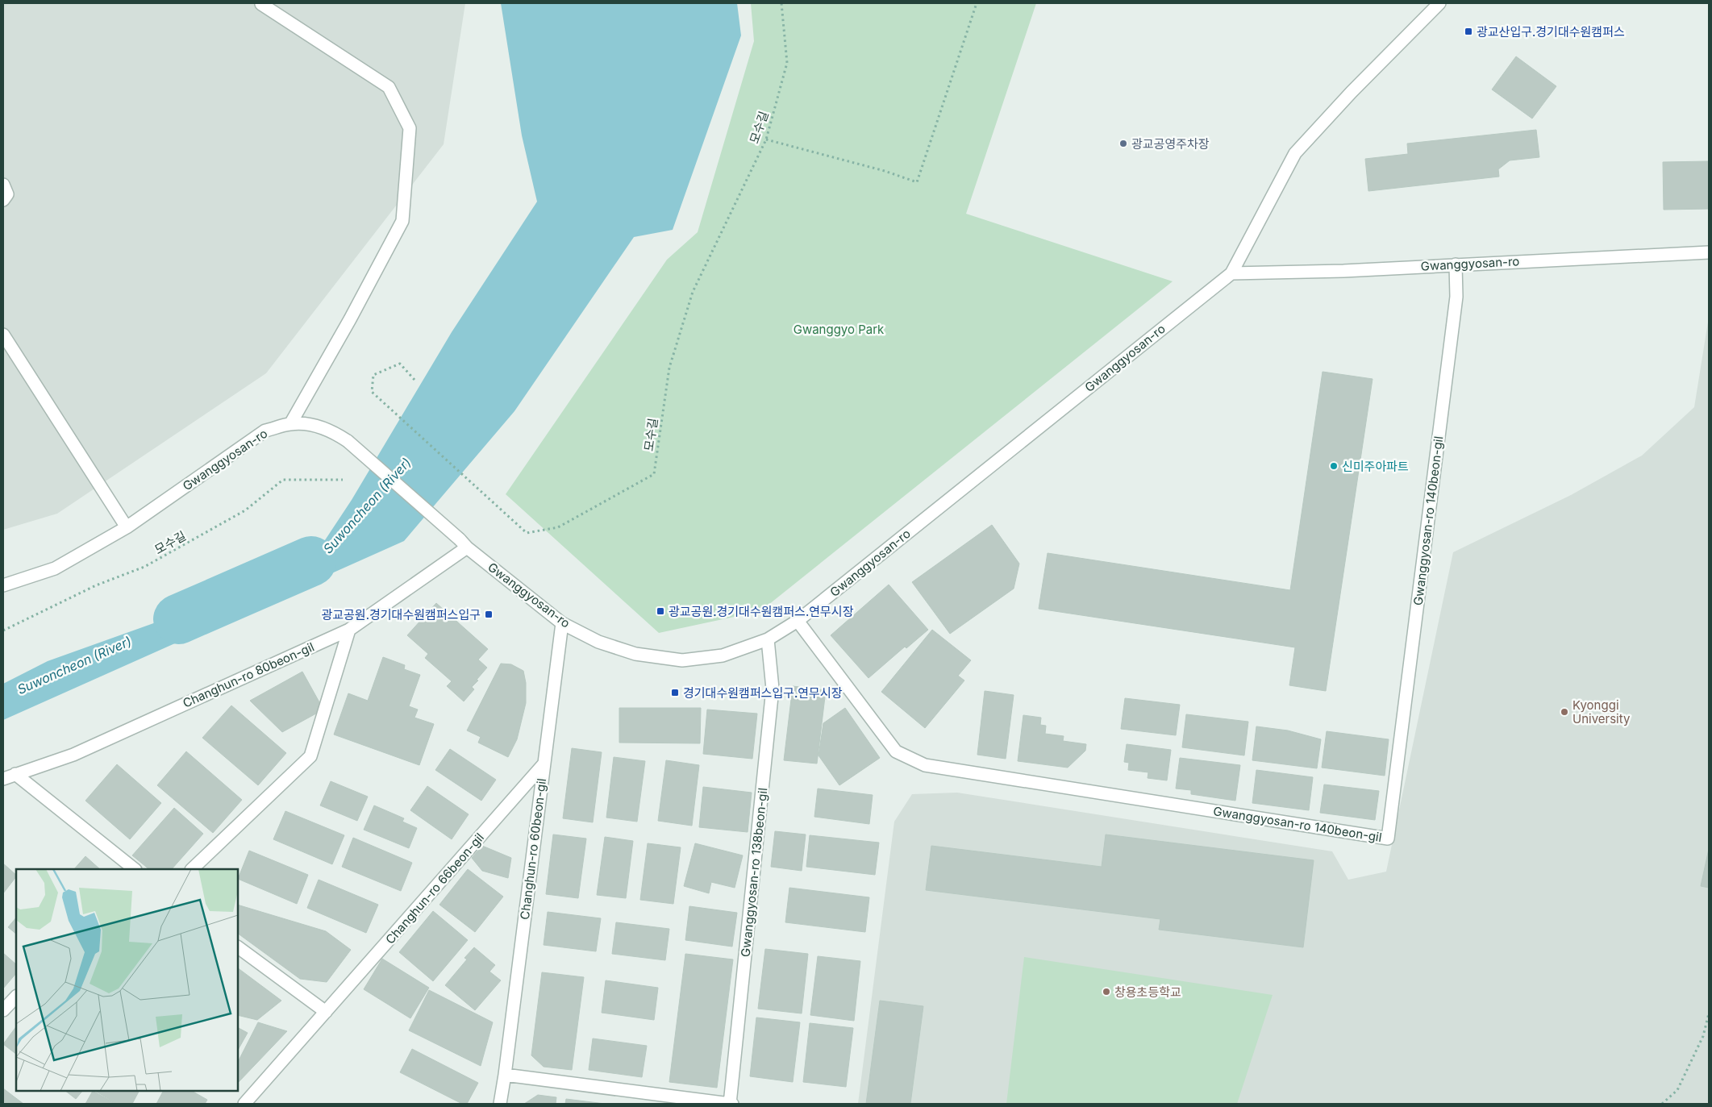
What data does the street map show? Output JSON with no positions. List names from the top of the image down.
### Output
{
  "streets": {
    "street": [
      "Gwanggyosan-ro",
      "Gwanggyosan-ro 140beon-gil",
      "Changhun-ro 80beon-gil",
      "Changhun-ro 60beon-gil",
      "Gwanggyosan-ro 138beon-gil",
      "Changhun-ro 66beon-gil"
    ],
    "path": ["모수길"]
  },
  "crossings": [
    ["Gwanggyosan-ro", "Gwanggyosan-ro 140beon-gil"],
    ["Gwanggyosan-ro", "Changhun-ro 80beon-gil"],
    ["Gwanggyosan-ro", "Changhun-ro 60beon-gil"],
    ["Gwanggyosan-ro", "Gwanggyosan-ro 138beon-gil"],
    ["Changhun-ro 60beon-gil", "Changhun-ro 66beon-gil"]
  ],
  "water": ["Suwoncheon (River)"],
  "parks": ["Gwanggyo Park"],
  "places": {
    "transit": [
      "광교산입구.경기대수원캠퍼스",
      "광교공원.경기대수원캠퍼스.연무시장",
      "광교공원.경기대수원캠퍼스입구",
      "경기대수원캠퍼스입구.연무시장"
    ],
    "other": [
      "광교공영주차장",
      "신미주아파트",
      "Kyonggi University",
      "창용초등학교"
    ]
  }
}
